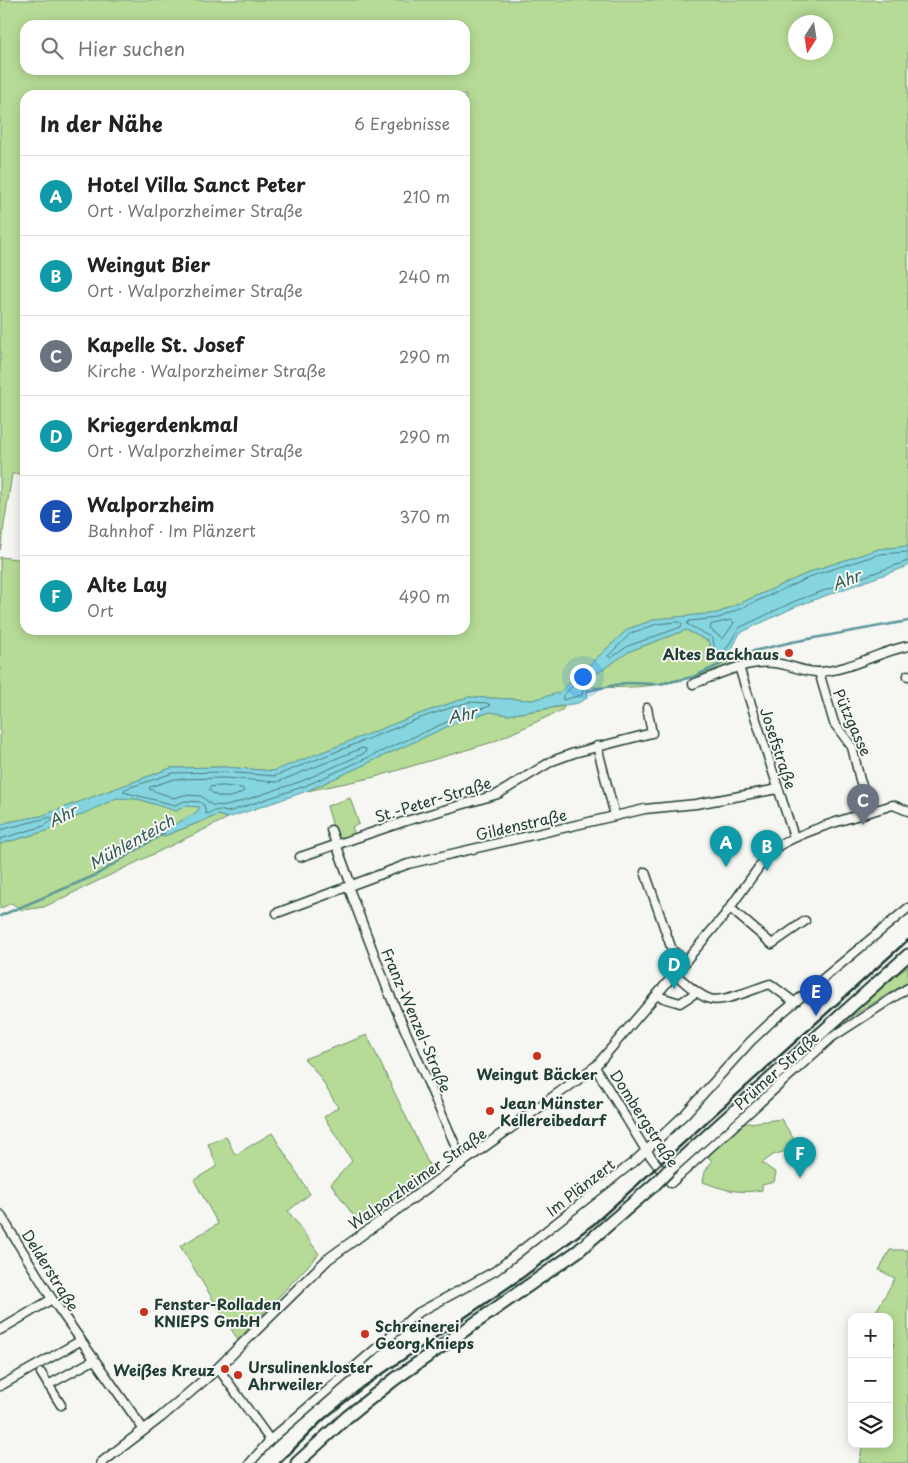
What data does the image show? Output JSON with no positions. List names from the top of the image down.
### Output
{
  "streets": {
    "street": [
      "Pützgasse",
      "Josefstraße",
      "St.-Peter-Straße",
      "Gildenstraße",
      "Franz-Wenzel-Straße",
      "Prümer Straße",
      "Dombergstraße",
      "Walporzheimer Straße",
      "Im Plänzert",
      "Delderstraße"
    ]
  },
  "crossings": [
    ["Pützgasse", "Walporzheimer Straße"],
    ["Josefstraße", "Gildenstraße"],
    ["Josefstraße", "Walporzheimer Straße"],
    ["St.-Peter-Straße", "Franz-Wenzel-Straße"],
    ["Gildenstraße", "Franz-Wenzel-Straße"],
    ["Franz-Wenzel-Straße", "Walporzheimer Straße"],
    ["Prümer Straße", "Dombergstraße"],
    ["Dombergstraße", "Walporzheimer Straße"],
    ["Dombergstraße", "Im Plänzert"],
    ["Walporzheimer Straße", "Delderstraße"]
  ],
  "water": ["Ahr", "Mühlenteich"],
  "places": [
    "Altes Backhaus",
    "Weingut Bäcker",
    "Jean Münster Kellereibedarf",
    "Fenster-Rolladen KNIEPS GmbH",
    "Schreinerei Georg Knieps",
    "Weißes Kreuz",
    "Ursulinenkloster Ahrweiler"
  ],
  "north": "bottom",
  "page": {
    "search": "Hier suchen",
    "heading": ["In der Nähe", "6 Ergebnisse"],
    "list": [
      {
        "mark": "A",
        "name": "Hotel Villa Sanct Peter",
        "note": "Ort · Walporzheimer Straße",
        "value": "210 m"
      },
      {
        "mark": "B",
        "name": "Weingut Bier",
        "note": "Ort · Walporzheimer Straße",
        "value": "240 m"
      },
      {
        "mark": "C",
        "name": "Kapelle St. Josef",
        "note": "Kirche · Walporzheimer Straße",
        "value": "290 m"
      },
      {
        "mark": "D",
        "name": "Kriegerdenkmal",
        "note": "Ort · Walporzheimer Straße",
        "value": "290 m"
      },
      {
        "mark": "E",
        "name": "Walporzheim",
        "note": "Bahnhof · Im Plänzert",
        "value": "370 m"
      },
      {
        "mark": "F",
        "name": "Alte Lay",
        "note": "Ort",
        "value": "490 m"
      }
    ],
    "pins": [
      "C",
      "A",
      "B",
      "D",
      "E",
      "F"
    ],
    "map_buttons": ["+", "−"]
  }
}
